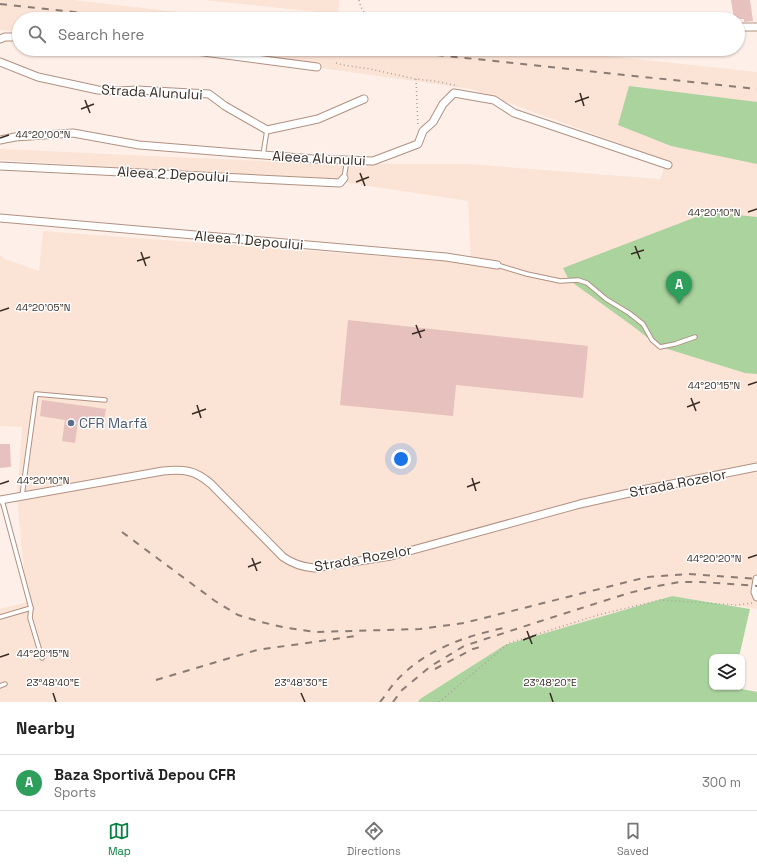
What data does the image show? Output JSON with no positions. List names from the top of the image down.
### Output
{
  "streets": {
    "street": [
      "Strada Alunului",
      "Aleea Alunului",
      "Aleea 2 Depoului",
      "Aleea 1 Depoului",
      "Strada Rozelor"
    ]
  },
  "places": ["CFR Marfă"],
  "page": {
    "search": "Search here",
    "pins": "A",
    "heading": "Nearby",
    "list": [
      {
        "mark": "A",
        "name": "Baza Sportivă Depou CFR",
        "note": "Sports",
        "value": "300 m"
      }
    ],
    "nav": ["Map", "Directions", "Saved"]
  },
  "coordinates": [
    "44°20'00\"N",
    "44°20'10\"N",
    "44°20'05\"N",
    "44°20'15\"N",
    "44°20'20\"N",
    "23°48'40\"E",
    "23°48'30\"E",
    "23°48'20\"E"
  ]
}
